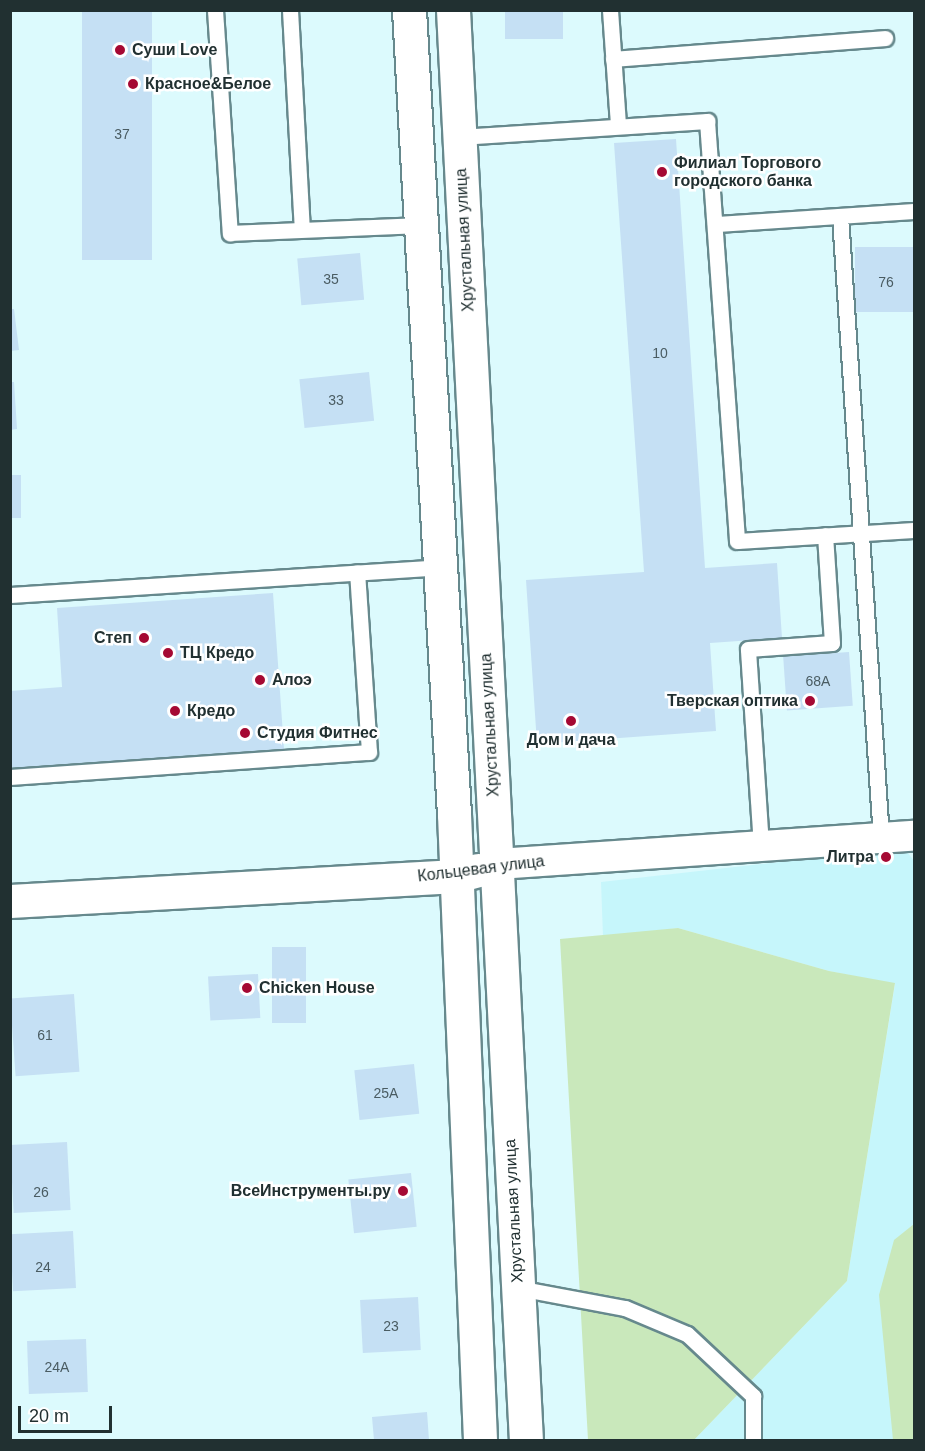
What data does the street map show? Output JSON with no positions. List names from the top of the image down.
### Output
{
  "streets": {
    "main road": ["Хрустальная улица", "Кольцевая улица"]
  },
  "crossings": [
    ["Хрустальная улица", "Кольцевая улица"]
  ],
  "places": [
    "Суши Love",
    "Красное&Белое",
    "Филиал Торгового городского банка",
    "Степ",
    "ТЦ Кредо",
    "Алоэ",
    "Тверская оптика",
    "Кредо",
    "Дом и дача",
    "Студия Фитнес",
    "Литра",
    "Chicken House",
    "ВсеИнструменты.ру"
  ],
  "house_numbers": [
    "37",
    "35",
    "76",
    "10",
    "33",
    "68А",
    "61",
    "25А",
    "26",
    "24",
    "23",
    "24А"
  ],
  "scale_bar": "20 m"
}
